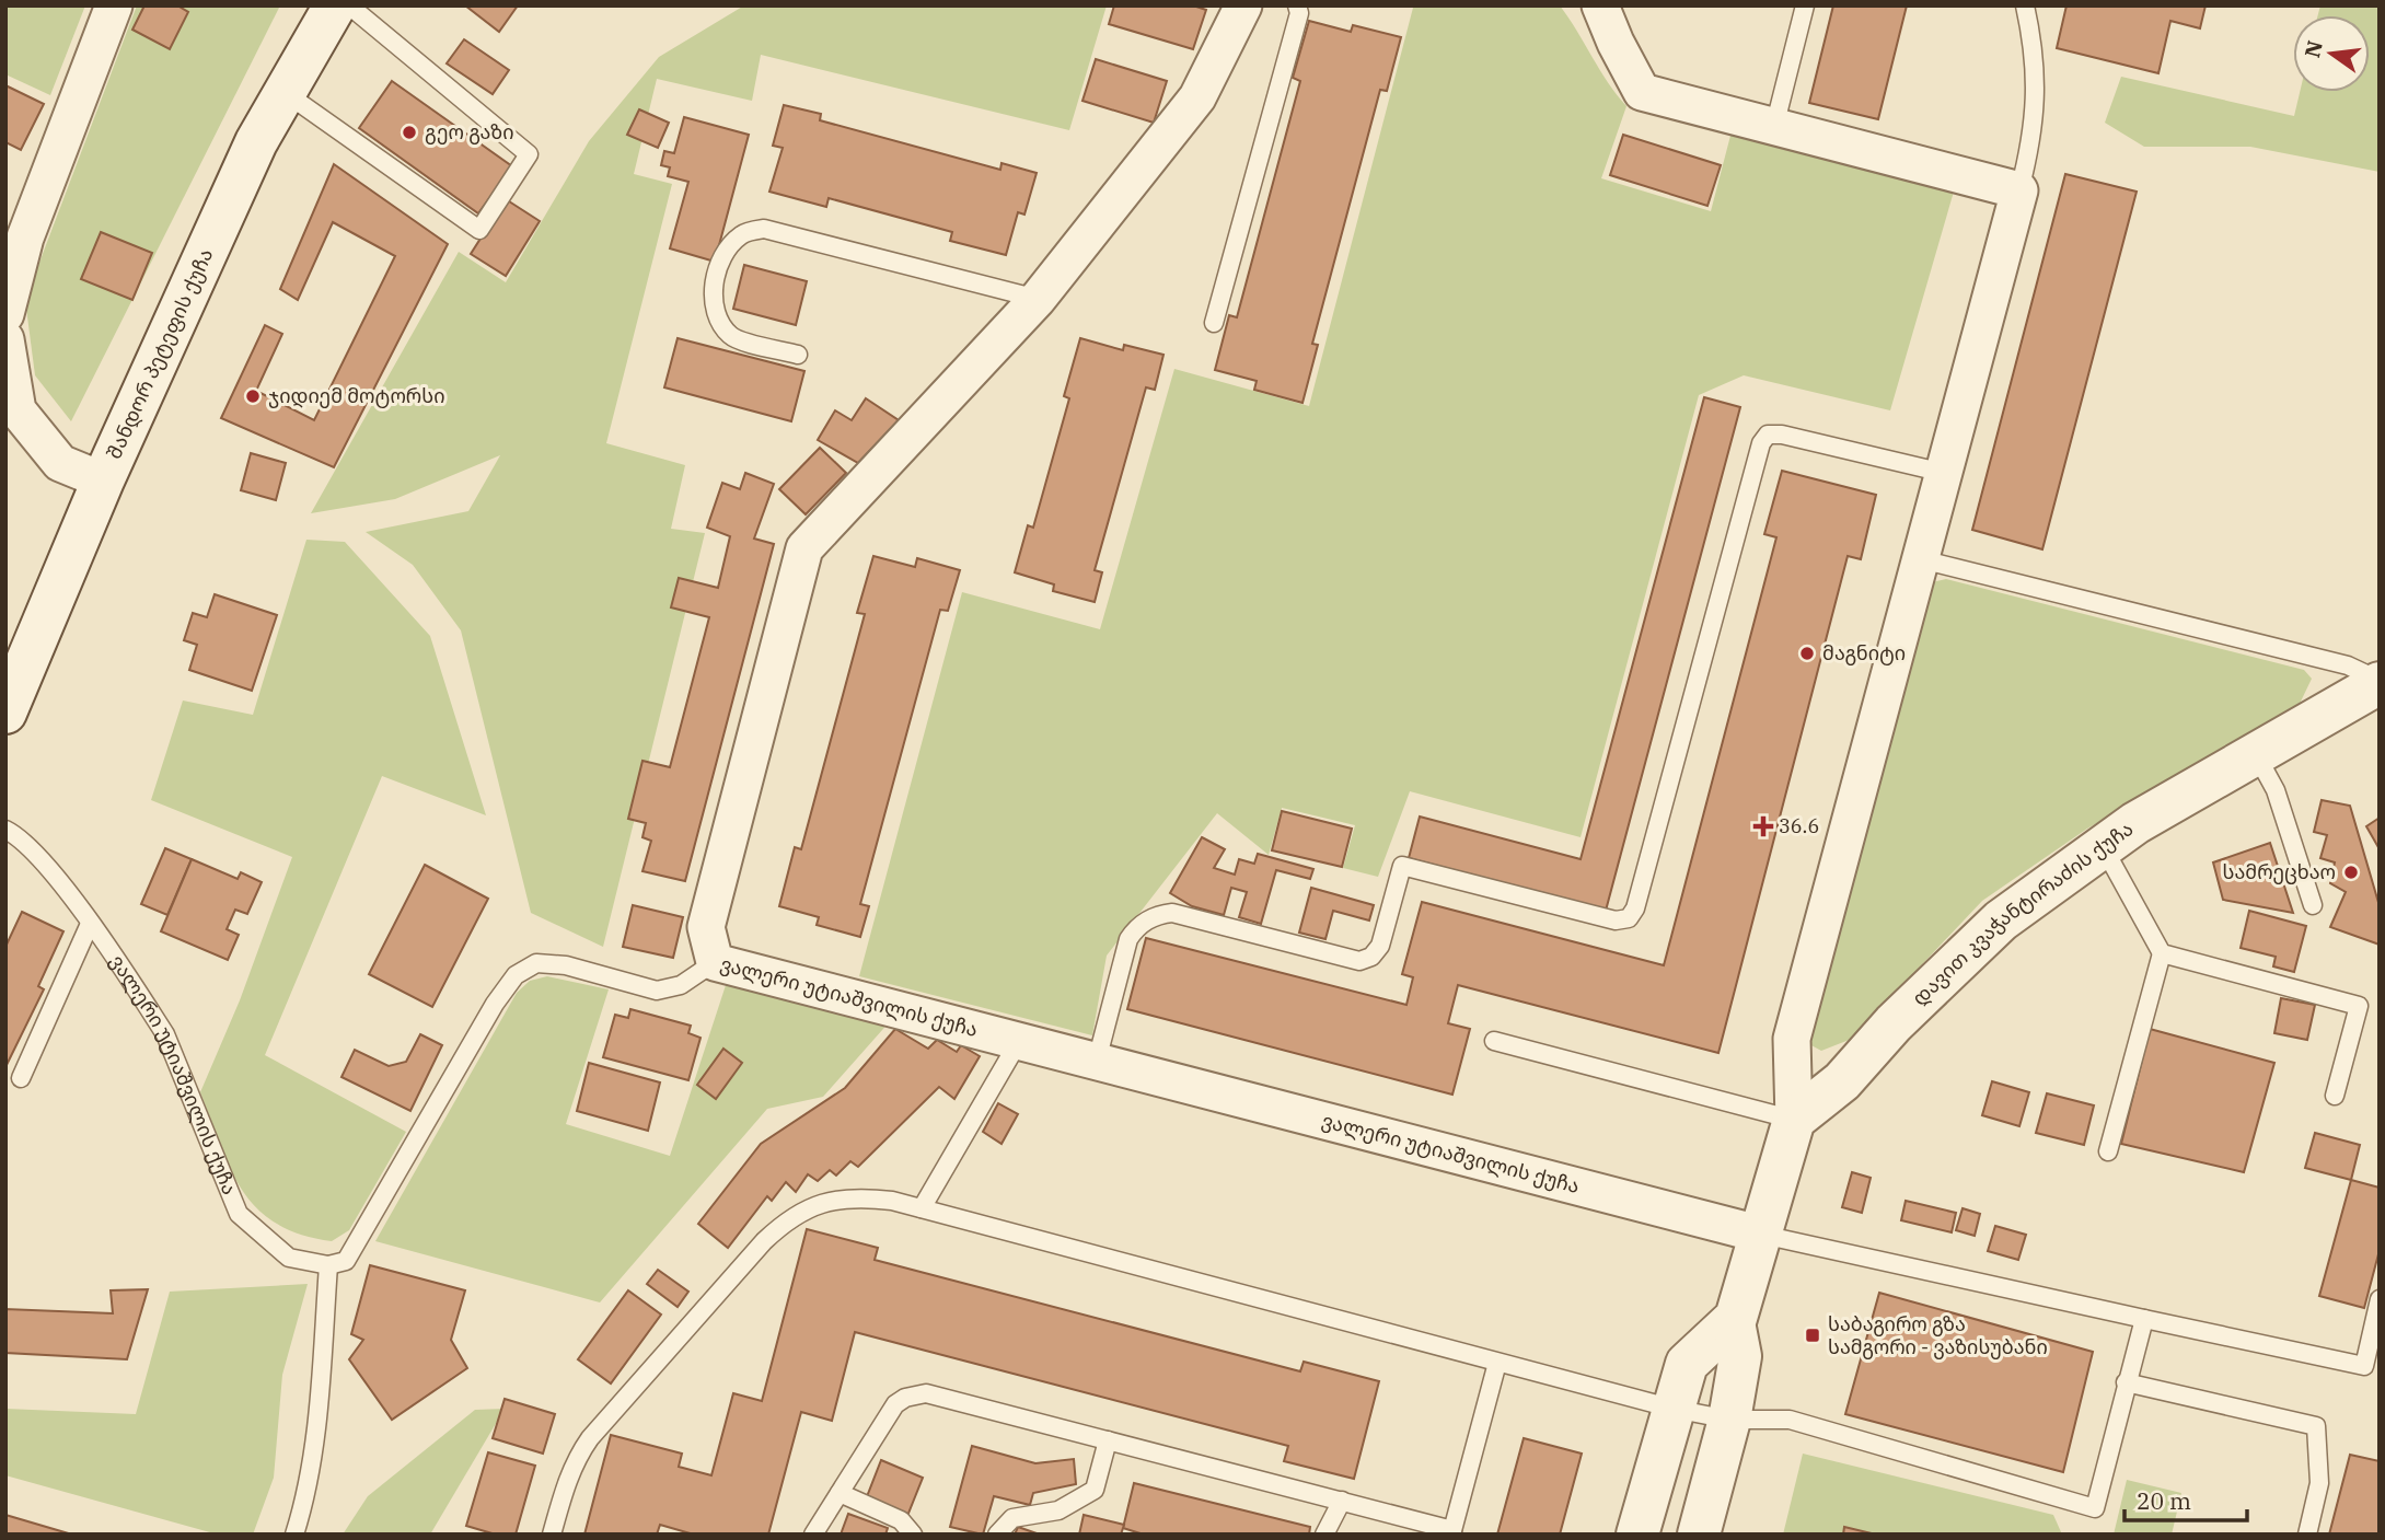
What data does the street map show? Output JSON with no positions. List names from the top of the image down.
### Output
{
  "streets": {
    "street": ["შანდორ პეტეფის ქუჩა", "დავით კვაჭანტირაძის ქუჩა", "ვალერი უტიაშვილის ქუჩა"]
  },
  "places": {
    "other": [
      "გეო გაზი",
      "ჯიდიემ მოტორსი",
      "მაგნიტი",
      "სამრეცხაო"
    ],
    "health": ["36.6"],
    "transit": ["საბაგირო გზა სამგორი - ვაზისუბანი"]
  },
  "scale_bar": "20 m",
  "north": "left"
}
